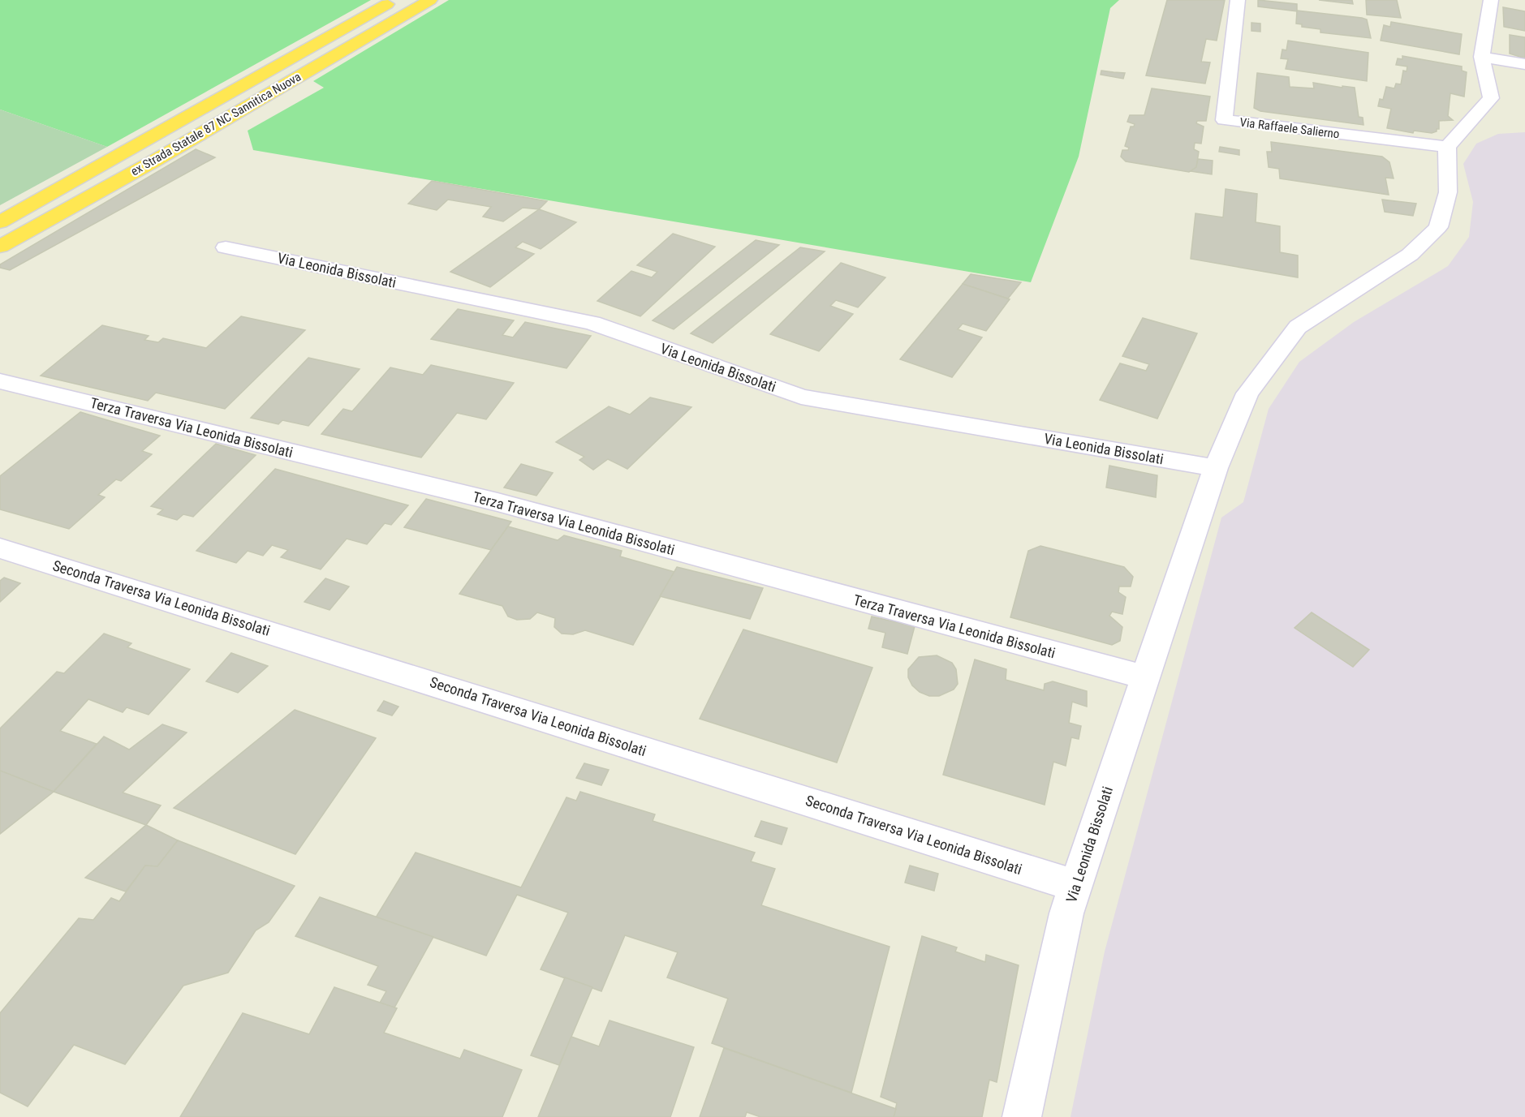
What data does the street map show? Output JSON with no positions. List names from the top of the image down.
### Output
{
  "streets": {
    "highway": ["ex Strada Statale 87 NC Sannitica Nuova"],
    "street": [
      "Via Raffaele Salierno",
      "Via Leonida Bissolati",
      "Terza Traversa Via Leonida Bissolati",
      "Seconda Traversa Via Leonida Bissolati"
    ]
  },
  "crossings": [
    ["Via Raffaele Salierno", "Via Leonida Bissolati"],
    ["Via Leonida Bissolati", "Terza Traversa Via Leonida Bissolati"],
    ["Via Leonida Bissolati", "Seconda Traversa Via Leonida Bissolati"]
  ]
}
